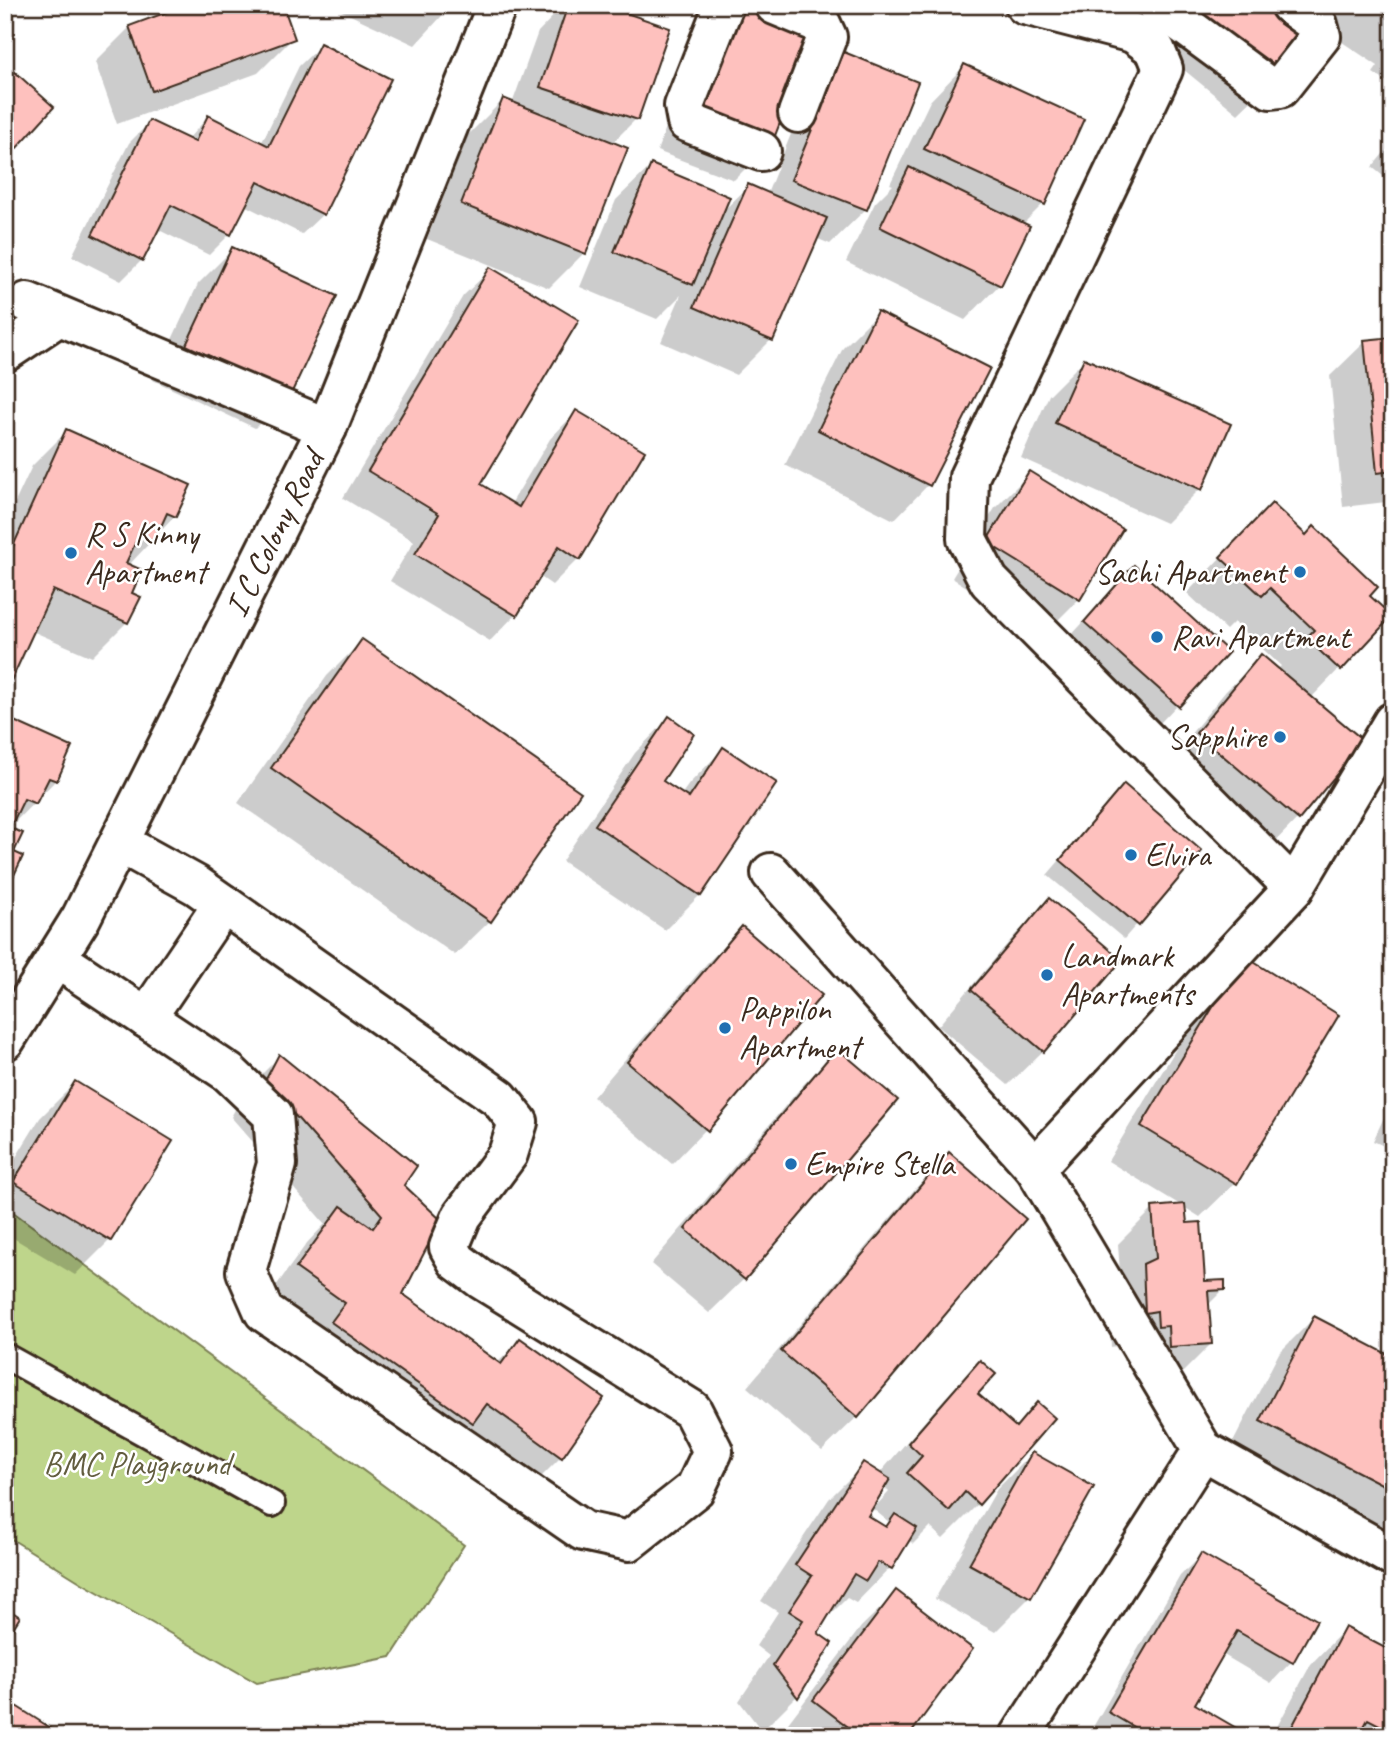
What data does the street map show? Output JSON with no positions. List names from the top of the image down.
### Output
{
  "streets": {
    "street": ["I C Colony Road"]
  },
  "parks": ["BMC Playground"],
  "places": [
    "R S Kinny Apartment",
    "Sachi Apartment",
    "Ravi Apartment",
    "Sapphire",
    "Elvira",
    "Landmark Apartments",
    "Pappilon Apartment",
    "Empire Stella"
  ]
}
